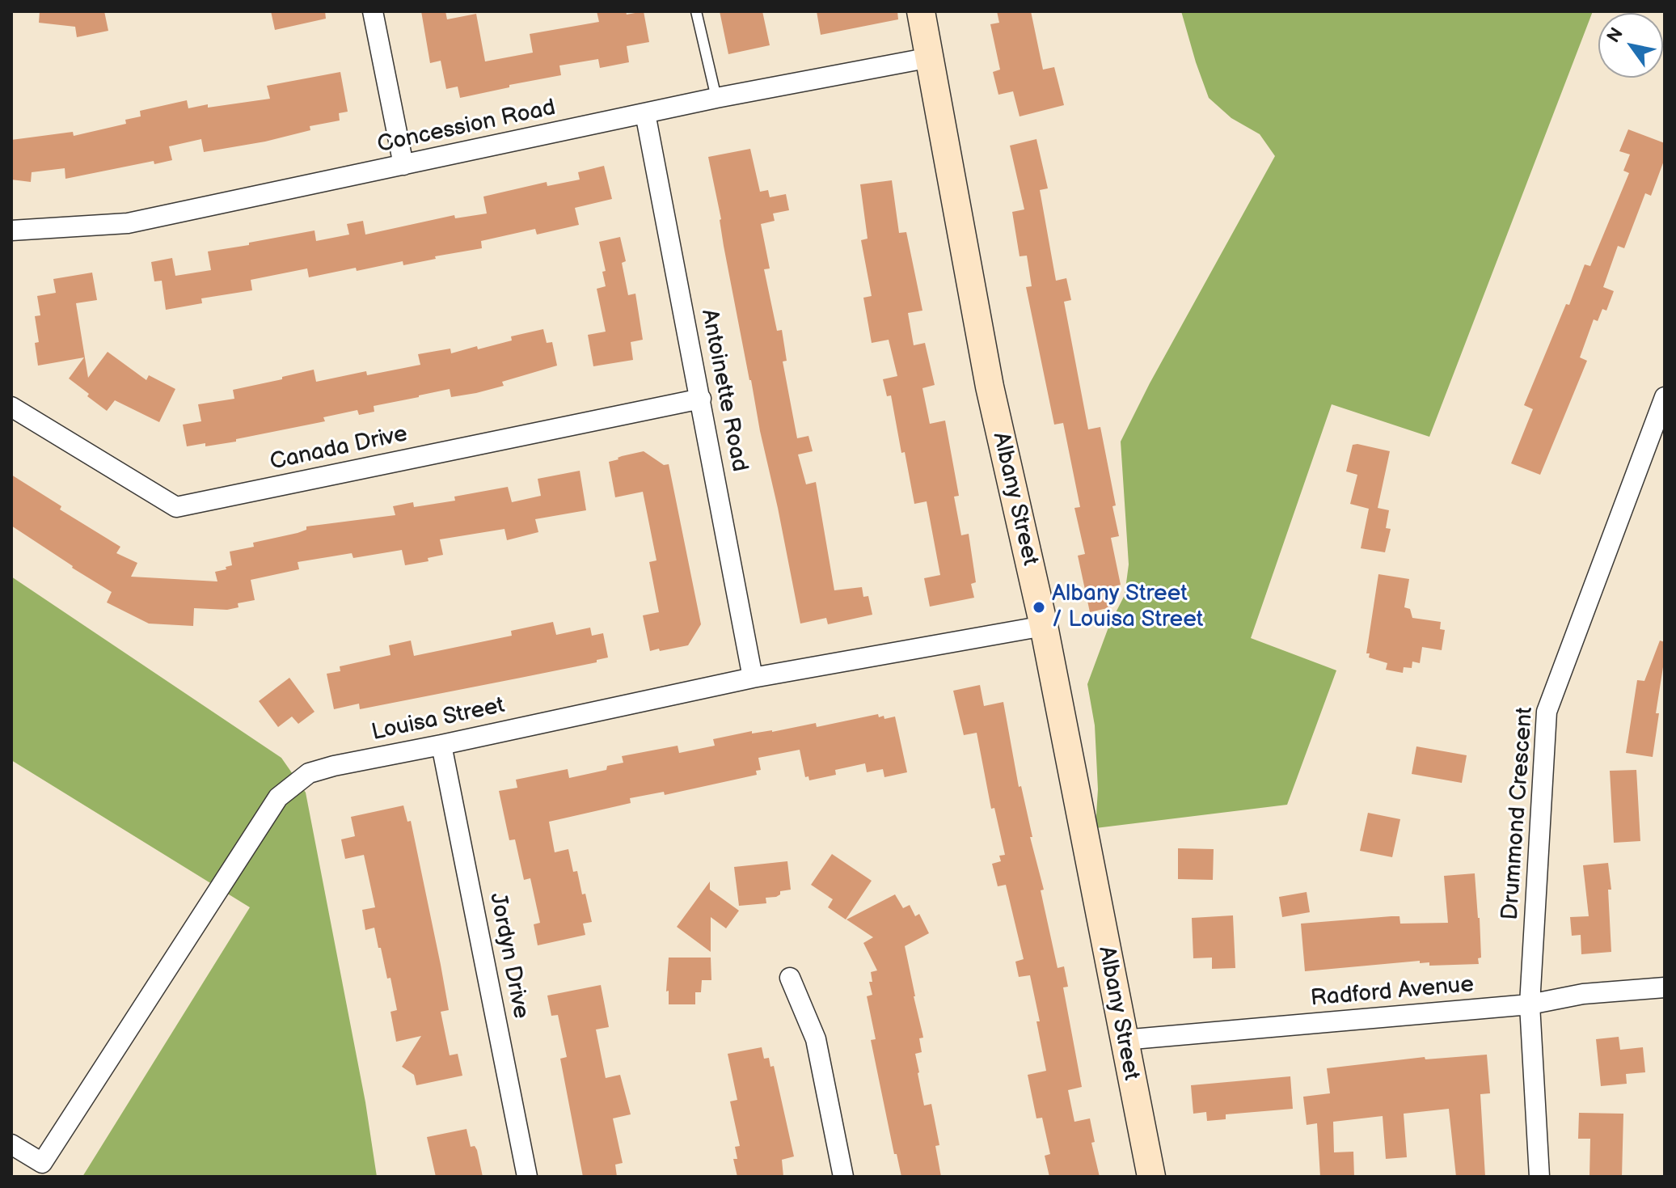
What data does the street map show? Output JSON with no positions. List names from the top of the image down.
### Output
{
  "streets": {
    "street": [
      "Concession Road",
      "Antoinette Road",
      "Canada Drive",
      "Albany Street",
      "Louisa Street",
      "Drummond Crescent",
      "Jordyn Drive",
      "Radford Avenue"
    ]
  },
  "crossings": [
    ["Concession Road", "Antoinette Road"],
    ["Concession Road", "Albany Street"],
    ["Antoinette Road", "Canada Drive"],
    ["Antoinette Road", "Louisa Street"],
    ["Albany Street", "Louisa Street"],
    ["Albany Street", "Radford Avenue"],
    ["Louisa Street", "Jordyn Drive"],
    ["Drummond Crescent", "Radford Avenue"]
  ],
  "places": ["Albany Street / Louisa Street"],
  "north": "top left"
}
